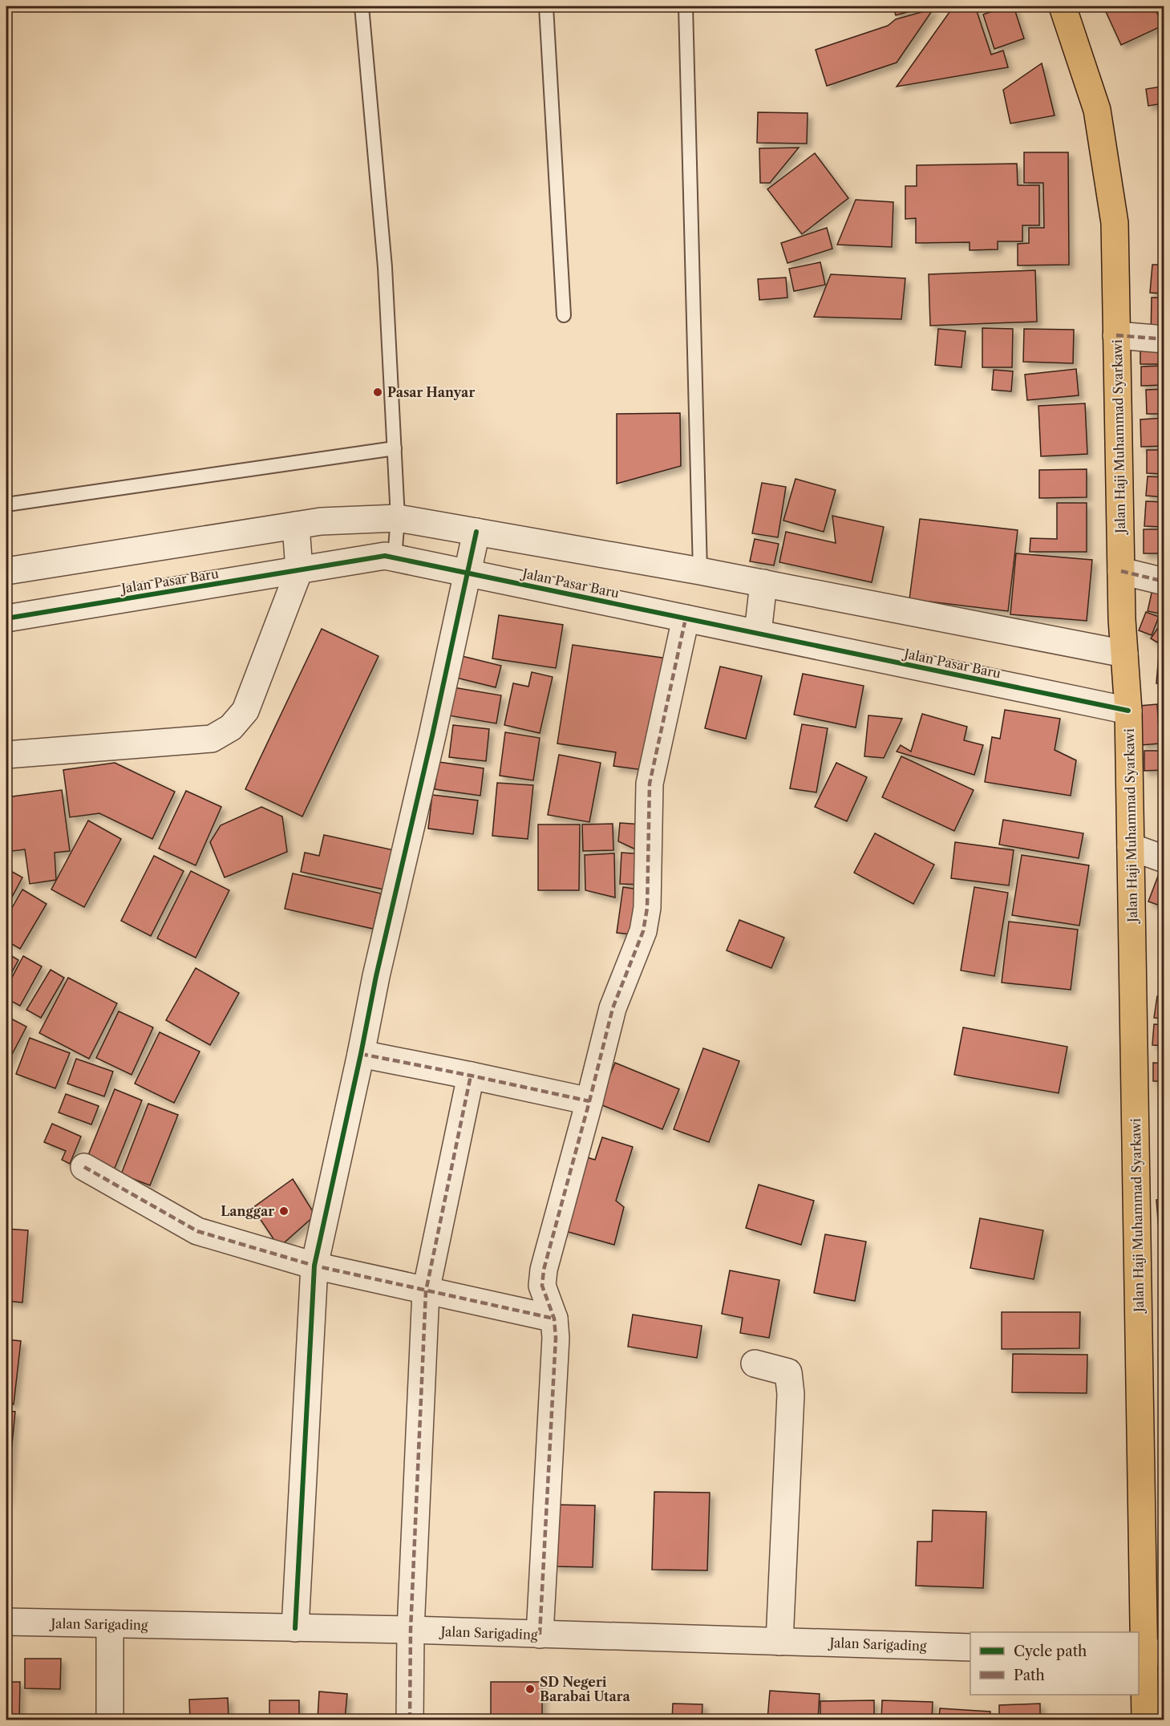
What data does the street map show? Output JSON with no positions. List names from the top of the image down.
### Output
{
  "streets": {
    "main road": ["Jalan Haji Muhammad Syarkawi"],
    "street": ["Jalan Pasar Baru", "Jalan Sarigading"]
  },
  "crossings": [
    ["Jalan Haji Muhammad Syarkawi", "Jalan Pasar Baru"]
  ],
  "places": ["Pasar Hanyar", "Langgar", "SD Negeri Barabai Utara"],
  "legend": ["Cycle path", "Path"]
}
